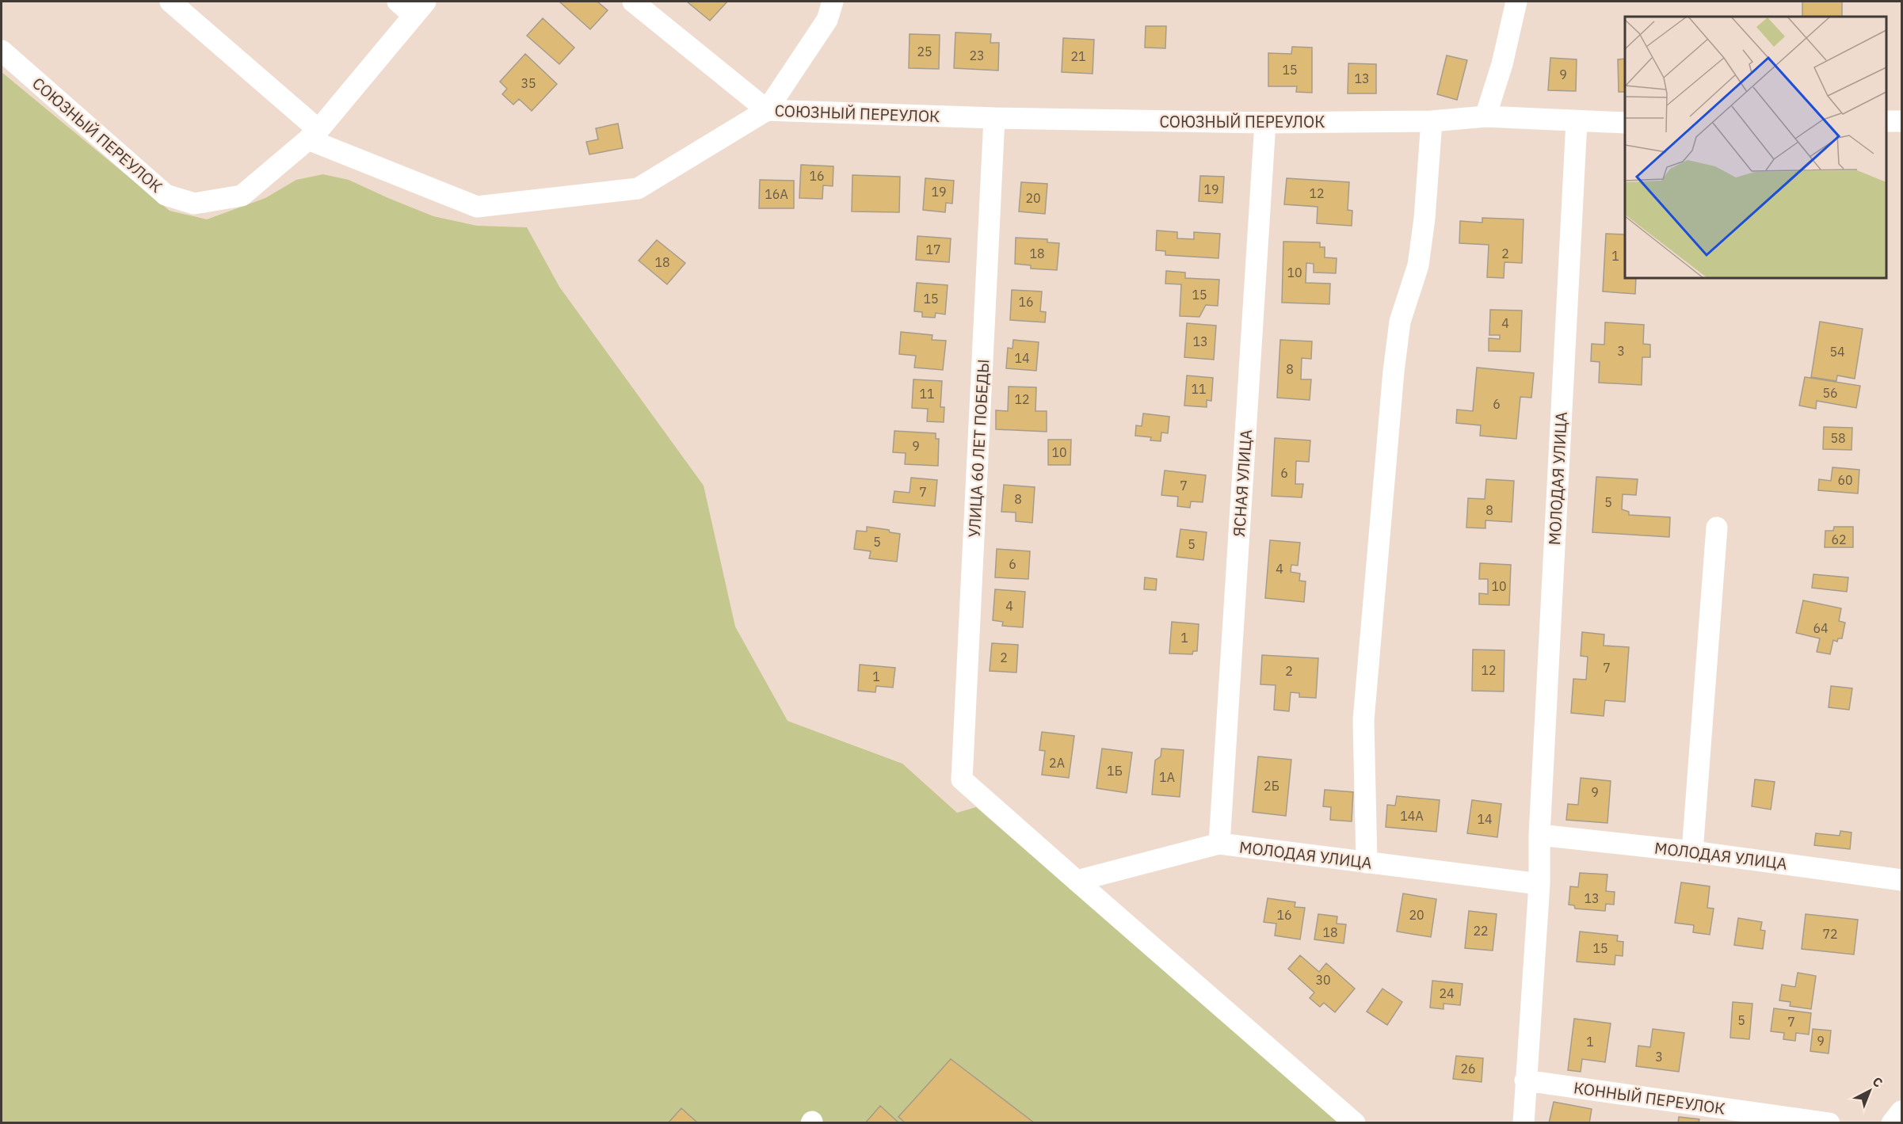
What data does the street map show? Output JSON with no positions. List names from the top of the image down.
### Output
{
  "streets": {
    "street": [
      "СОЮЗНЫЙ ПЕРЕУЛОК",
      "УЛИЦА 60 ЛЕТ ПОБЕДЫ",
      "МОЛОДАЯ УЛИЦА",
      "ЯСНАЯ УЛИЦА",
      "КОННЫЙ ПЕРЕУЛОК"
    ]
  },
  "crossings": [
    ["СОЮЗНЫЙ ПЕРЕУЛОК", "УЛИЦА 60 ЛЕТ ПОБЕДЫ"],
    ["СОЮЗНЫЙ ПЕРЕУЛОК", "МОЛОДАЯ УЛИЦА"],
    ["СОЮЗНЫЙ ПЕРЕУЛОК", "ЯСНАЯ УЛИЦА"],
    ["УЛИЦА 60 ЛЕТ ПОБЕДЫ", "МОЛОДАЯ УЛИЦА"],
    ["МОЛОДАЯ УЛИЦА", "ЯСНАЯ УЛИЦА"],
    ["МОЛОДАЯ УЛИЦА", "КОННЫЙ ПЕРЕУЛОК"]
  ],
  "house_numbers": [
    "25",
    "23",
    "21",
    "15",
    "9",
    "13",
    "35",
    "16",
    "19",
    "19",
    "12",
    "16А",
    "20",
    "17",
    "18",
    "2",
    "1",
    "18",
    "10",
    "15",
    "15",
    "16",
    "4",
    "13",
    "3",
    "54",
    "14",
    "8",
    "11",
    "56",
    "11",
    "12",
    "6",
    "58",
    "9",
    "10",
    "6",
    "60",
    "7",
    "7",
    "8",
    "5",
    "8",
    "62",
    "5",
    "5",
    "6",
    "4",
    "10",
    "4",
    "64",
    "1",
    "2",
    "7",
    "12",
    "2",
    "1",
    "2А",
    "1Б",
    "1А",
    "2Б",
    "9",
    "14А",
    "14",
    "13",
    "16",
    "20",
    "22",
    "18",
    "72",
    "15",
    "30",
    "24",
    "5",
    "7",
    "9",
    "1",
    "3",
    "26"
  ],
  "north": "top right"
}
